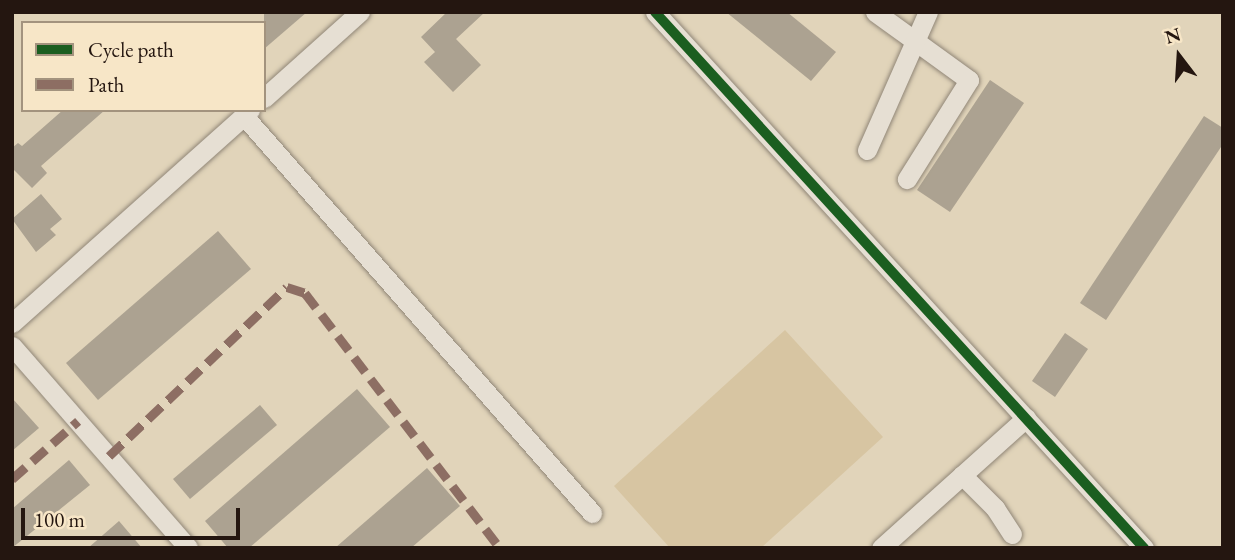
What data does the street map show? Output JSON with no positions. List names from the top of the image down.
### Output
{
  "legend": ["Cycle path", "Path"],
  "scale_bar": "100 m",
  "north": "top"
}
